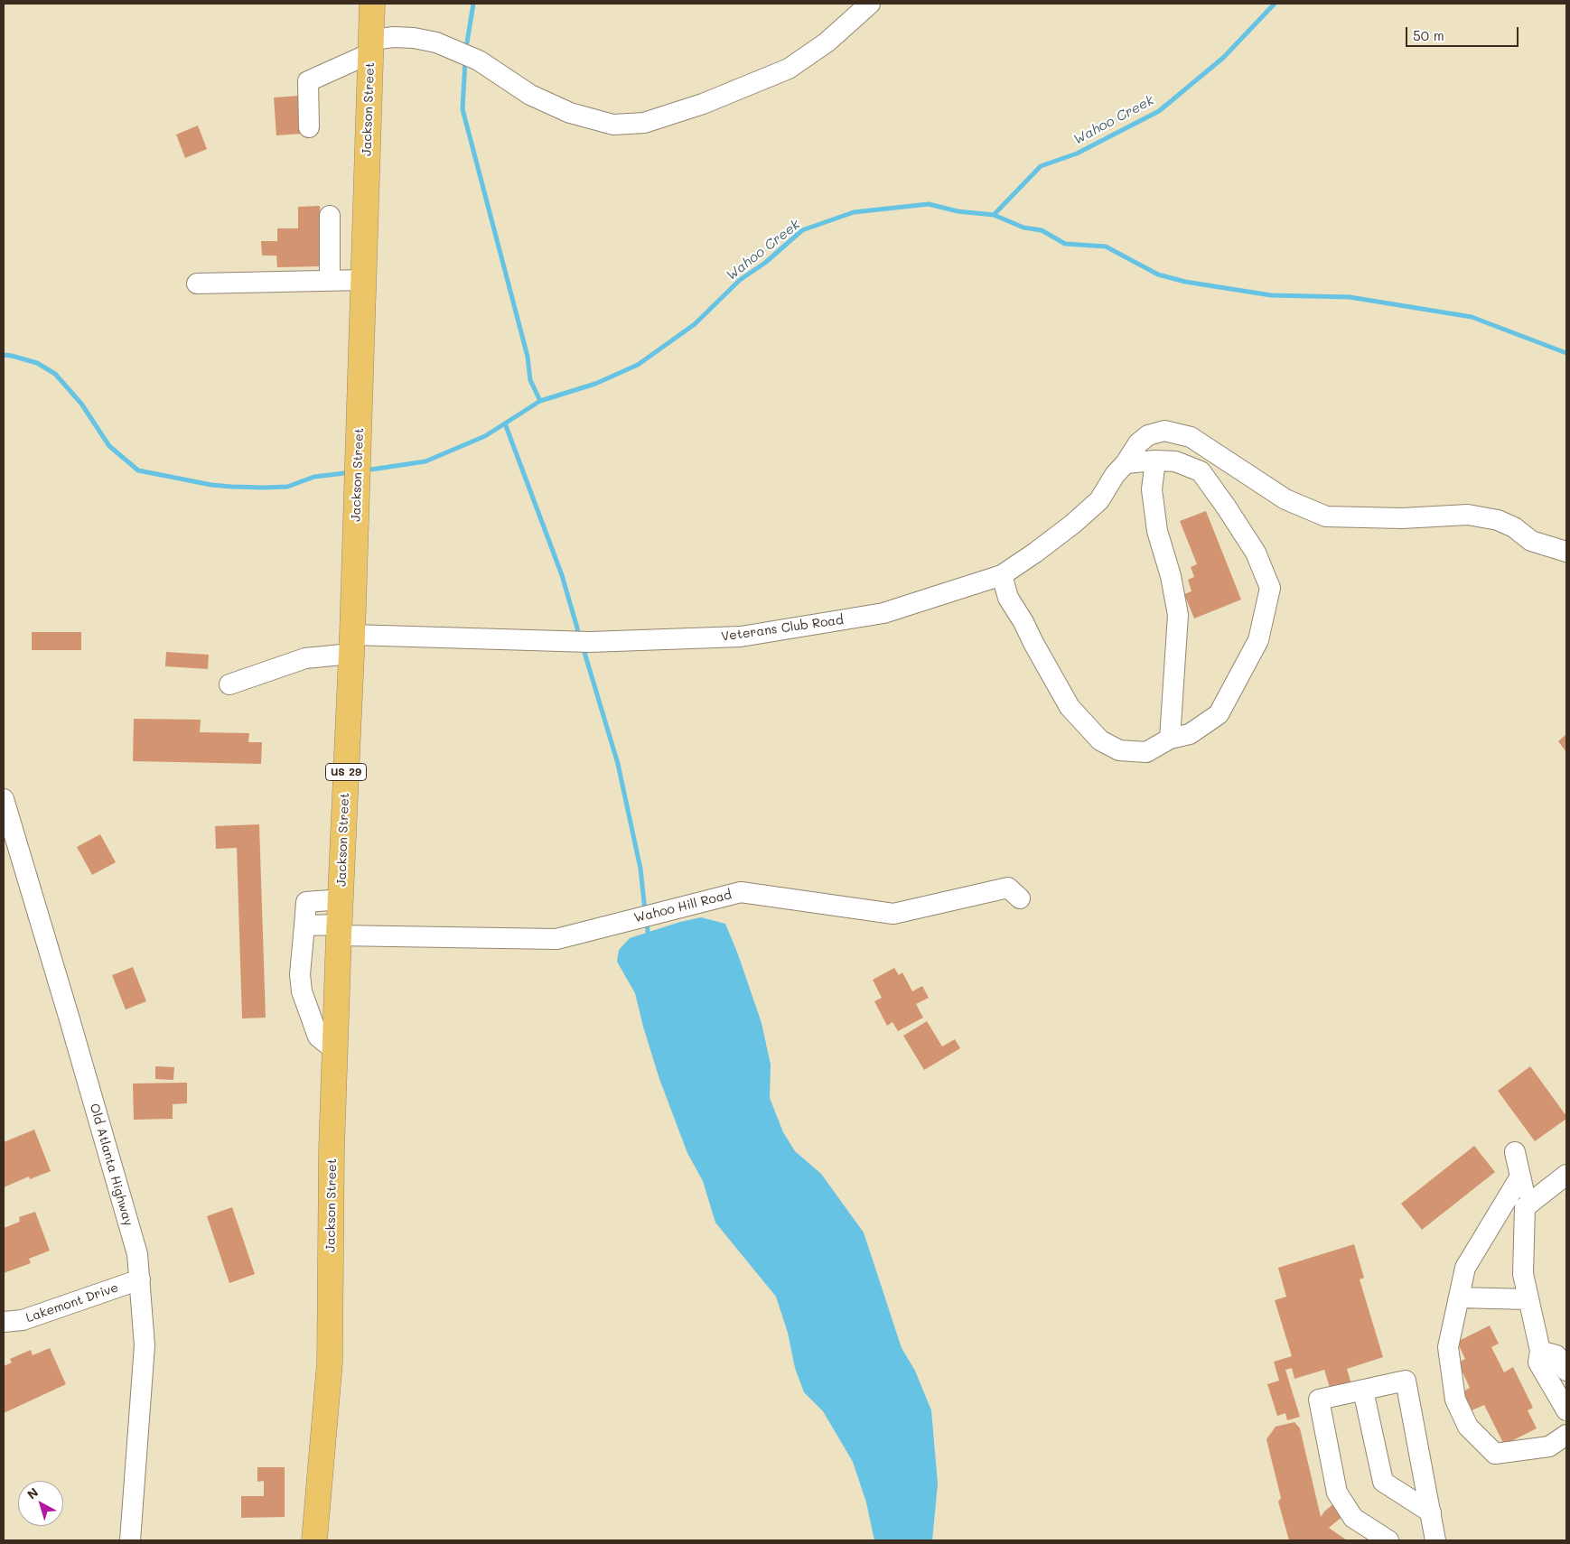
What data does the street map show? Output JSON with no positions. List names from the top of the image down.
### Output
{
  "streets": {
    "main road": ["Jackson Street", "US 29"],
    "street": [
      "Veterans Club Road",
      "Wahoo Hill Road",
      "Old Atlanta Highway",
      "Lakemont Drive"
    ]
  },
  "crossings": [
    ["Jackson Street", "Veterans Club Road"],
    ["Jackson Street", "Wahoo Hill Road"],
    ["Old Atlanta Highway", "Lakemont Drive"]
  ],
  "water": ["Wahoo Creek"],
  "scale_bar": "50 m",
  "north": "top left"
}
